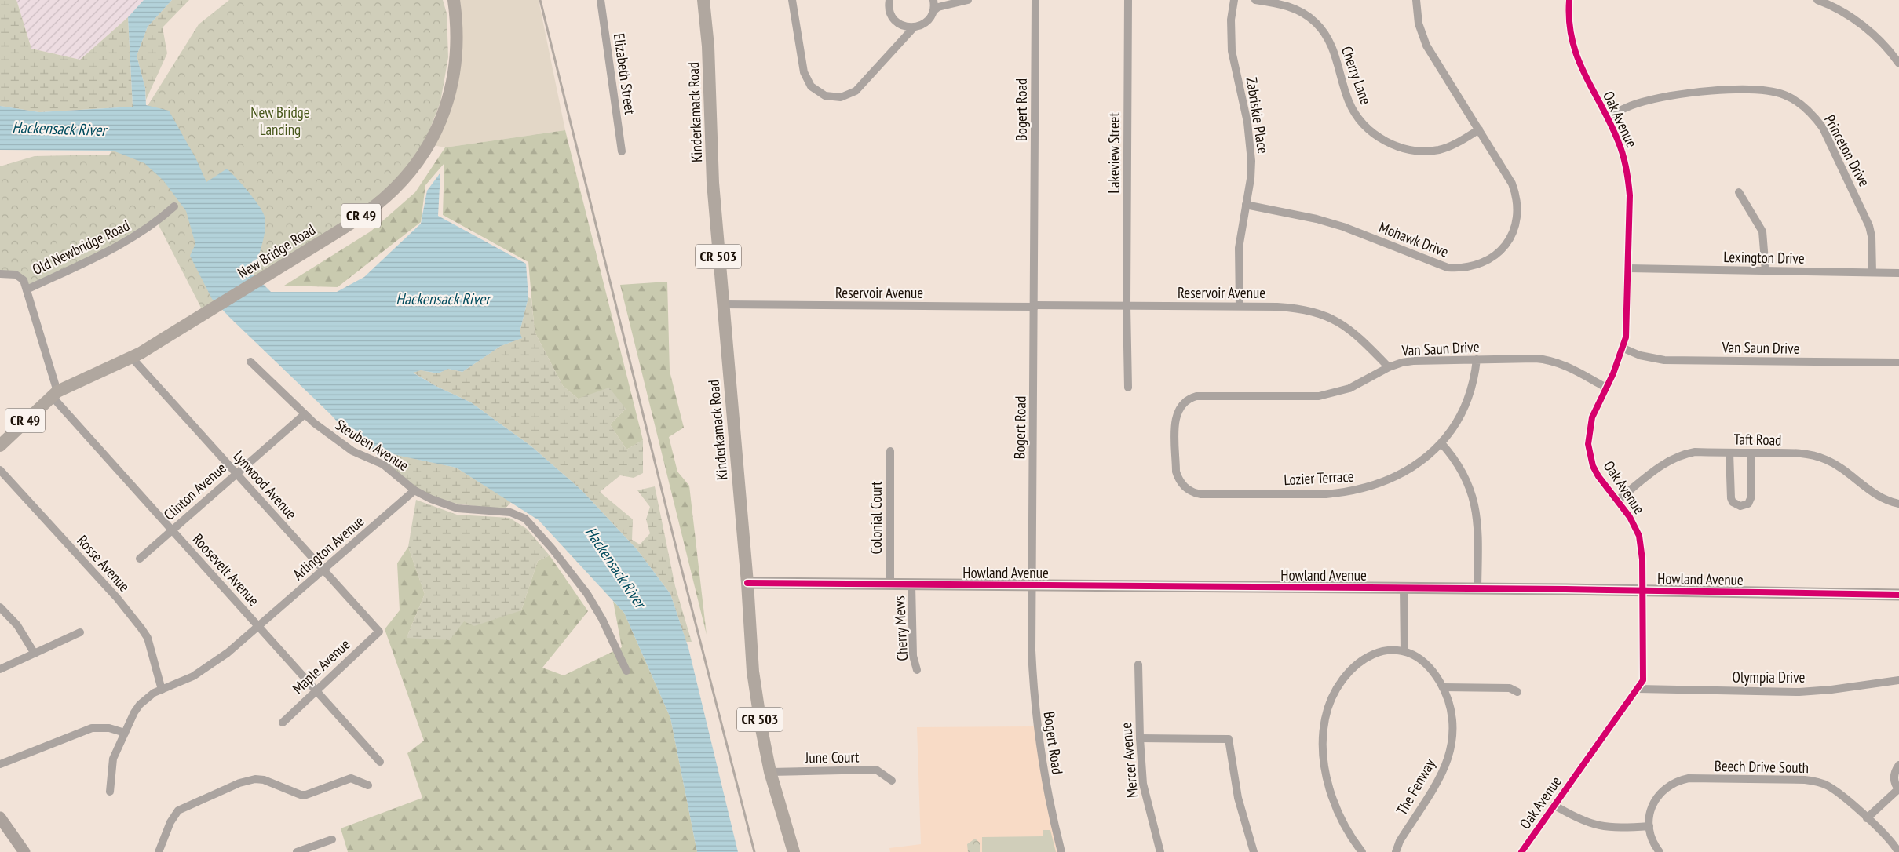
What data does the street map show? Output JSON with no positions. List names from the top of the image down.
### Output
{
  "streets": {
    "main road": [
      "Kinderkamack Road",
      "CR 49",
      "New Bridge Road",
      "CR 503"
    ],
    "street": [
      "Elizabeth Street",
      "Cherry Lane",
      "Bogert Road",
      "Zabriskie Place",
      "Oak Avenue",
      "Princeton Drive",
      "Lakeview Street",
      "Mohawk Drive",
      "Old Newbridge Road",
      "Lexington Drive",
      "Reservoir Avenue",
      "Van Saun Drive",
      "Taft Road",
      "Steuben Avenue",
      "Lozier Terrace",
      "Lynwood Avenue",
      "Clinton Avenue",
      "Colonial Court",
      "Arlington Avenue",
      "Rosse Avenue",
      "Roosevelt Avenue",
      "Howland Avenue",
      "Cherry Mews",
      "Maple Avenue",
      "Olympia Drive",
      "June Court",
      "Mercer Avenue",
      "Beech Drive South",
      "The Fenway"
    ]
  },
  "crossings": [
    ["Cherry Lane", "Mohawk Drive"],
    ["Bogert Road", "Reservoir Avenue"],
    ["Bogert Road", "Howland Avenue"],
    ["Kinderkamack Road", "Reservoir Avenue"],
    ["Kinderkamack Road", "Howland Avenue"],
    ["Kinderkamack Road", "June Court"],
    ["Zabriskie Place", "Mohawk Drive"],
    ["Zabriskie Place", "Reservoir Avenue"],
    ["Oak Avenue", "Princeton Drive"],
    ["Oak Avenue", "Lexington Drive"],
    ["Oak Avenue", "Van Saun Drive"],
    ["Oak Avenue", "Taft Road"],
    ["Oak Avenue", "Howland Avenue"],
    ["Oak Avenue", "Olympia Drive"],
    ["Princeton Drive", "Lexington Drive"],
    ["Lakeview Street", "Reservoir Avenue"],
    ["Old Newbridge Road", "New Bridge Road"],
    ["Old Newbridge Road", "Roosevelt Avenue"],
    ["New Bridge Road", "Lynwood Avenue"],
    ["New Bridge Road", "Roosevelt Avenue"],
    ["Reservoir Avenue", "Van Saun Drive"],
    ["Van Saun Drive", "Lozier Terrace"],
    ["Steuben Avenue", "Clinton Avenue"],
    ["Steuben Avenue", "Arlington Avenue"],
    ["Lynwood Avenue", "Clinton Avenue"],
    ["Lynwood Avenue", "Arlington Avenue"],
    ["Lynwood Avenue", "Maple Avenue"],
    ["Clinton Avenue", "Roosevelt Avenue"],
    ["Colonial Court", "Howland Avenue"],
    ["Arlington Avenue", "Rosse Avenue"],
    ["Arlington Avenue", "Roosevelt Avenue"],
    ["Roosevelt Avenue", "Maple Avenue"],
    ["Howland Avenue", "Cherry Mews"]
  ],
  "water": ["Hackensack River"],
  "parks": ["New Bridge Landing"]
}
